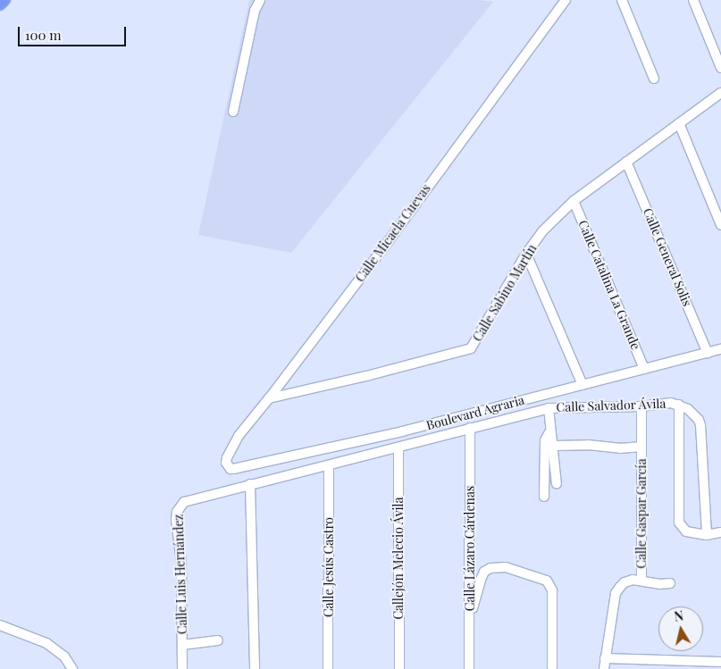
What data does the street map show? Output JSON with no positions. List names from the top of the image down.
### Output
{
  "streets": {
    "street": [
      "Calle Micaela Cuevas",
      "Calle General Solis",
      "Calle Catalina La Grande",
      "Calle Sabino Martín",
      "Calle Salvador Ávila",
      "Boulevard Agraria",
      "Calle Gaspar García",
      "Calle Lázaro Cárdenas",
      "Callejón Melecio Ávila",
      "Calle Jesús Castro",
      "Calle Luis Hernández"
    ]
  },
  "crossings": [
    ["Calle Micaela Cuevas", "Calle Sabino Martín"],
    ["Calle Micaela Cuevas", "Boulevard Agraria"],
    ["Calle General Solis", "Calle Sabino Martín"],
    ["Calle General Solis", "Boulevard Agraria"],
    ["Calle Catalina La Grande", "Calle Sabino Martín"],
    ["Calle Catalina La Grande", "Boulevard Agraria"],
    ["Calle Salvador Ávila", "Calle Gaspar García"],
    ["Calle Salvador Ávila", "Calle Lázaro Cárdenas"],
    ["Calle Salvador Ávila", "Callejón Melecio Ávila"],
    ["Calle Salvador Ávila", "Calle Jesús Castro"]
  ],
  "scale_bar": "100 m",
  "north": "top"
}
